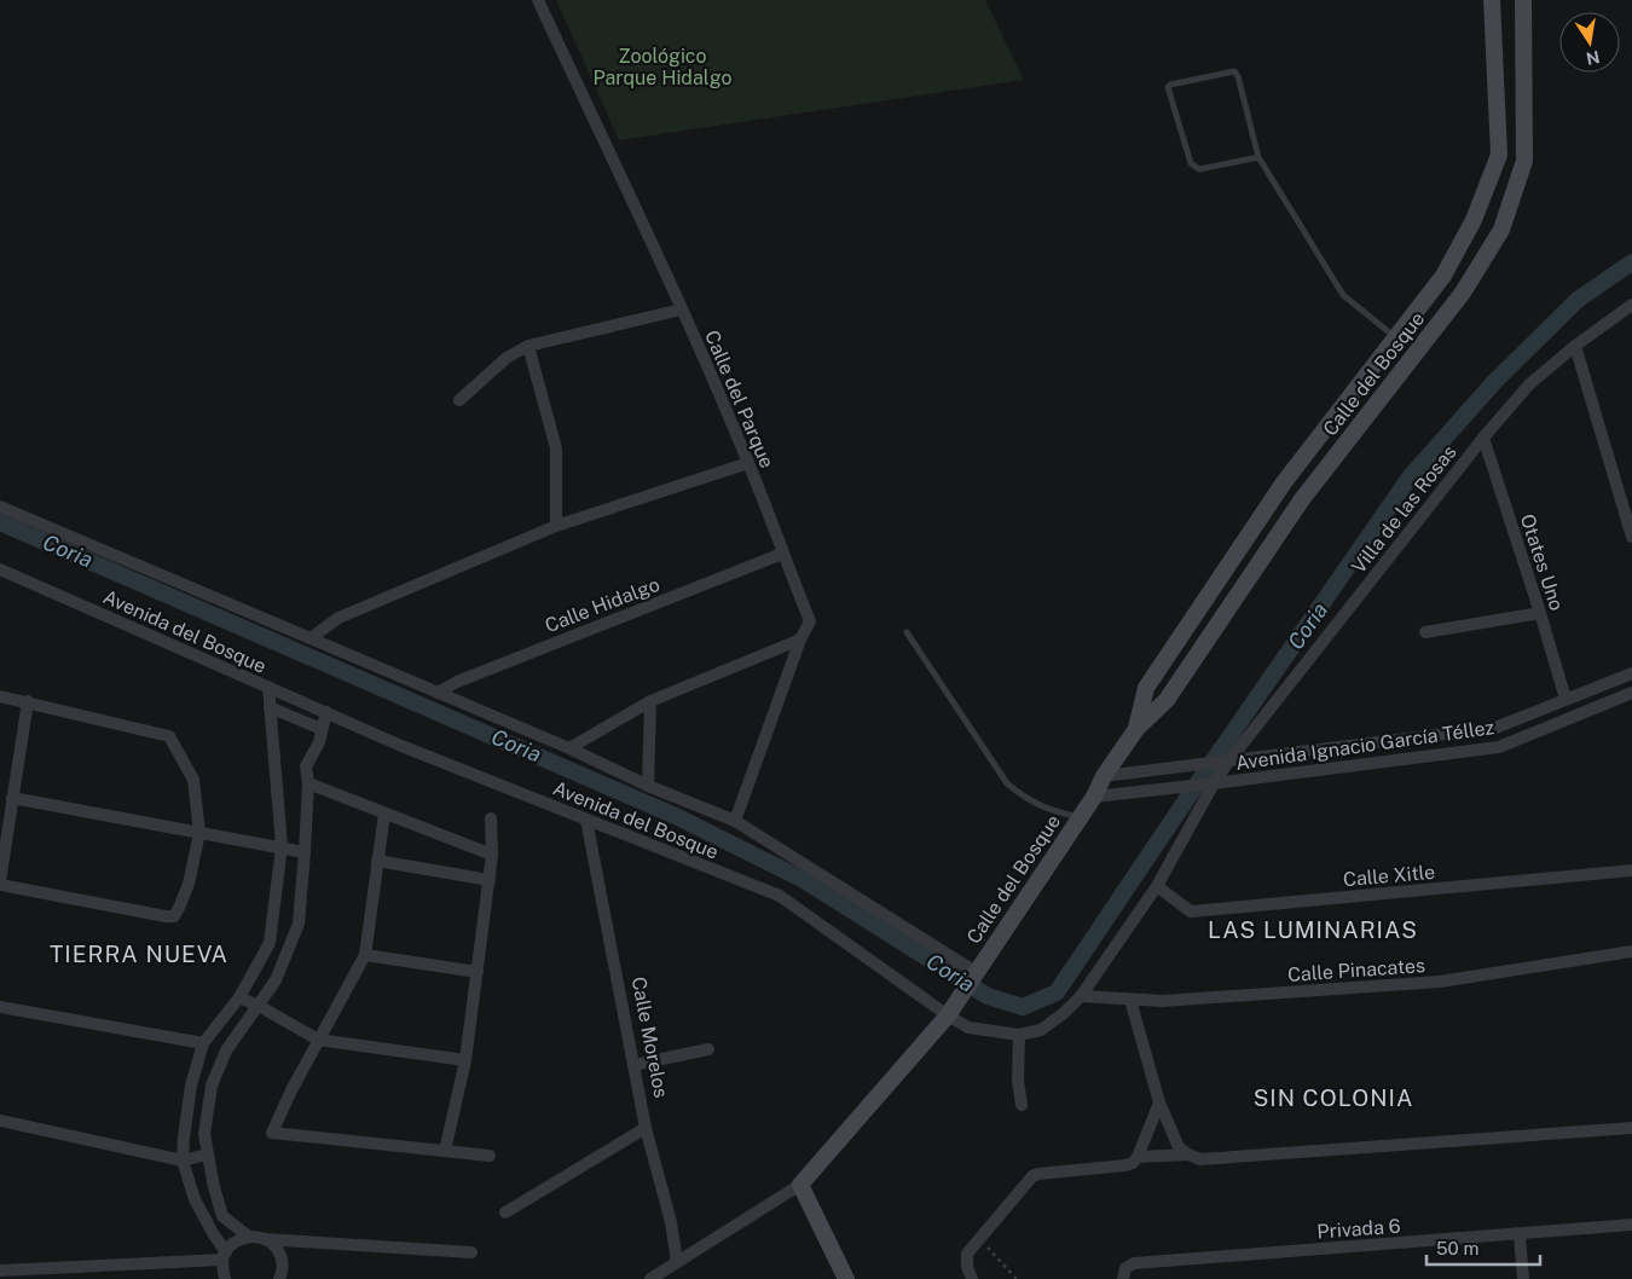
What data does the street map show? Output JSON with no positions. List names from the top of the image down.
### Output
{
  "streets": {
    "street": [
      "Calle del Bosque",
      "Calle del Parque",
      "Villa de las Rosas",
      "Otates Uno",
      "Calle Hidalgo",
      "Avenida del Bosque",
      "Avenida Ignacio García Téllez",
      "Calle Xitle",
      "Calle Pinacates",
      "Calle Morelos",
      "Privada 6"
    ]
  },
  "crossings": [
    ["Calle del Bosque", "Avenida del Bosque"],
    ["Calle del Bosque", "Avenida Ignacio García Téllez"],
    ["Calle del Parque", "Calle Hidalgo"],
    ["Villa de las Rosas", "Otates Uno"],
    ["Villa de las Rosas", "Avenida del Bosque"],
    ["Villa de las Rosas", "Avenida Ignacio García Téllez"],
    ["Villa de las Rosas", "Calle Xitle"],
    ["Villa de las Rosas", "Calle Pinacates"],
    ["Otates Uno", "Avenida Ignacio García Téllez"],
    ["Avenida del Bosque", "Calle Morelos"]
  ],
  "districts": ["LAS LUMINARIAS", "TIERRA NUEVA", "SIN COLONIA"],
  "water": ["Coria"],
  "parks": ["Zoológico Parque Hidalgo"],
  "scale_bar": "50 m",
  "north": "bottom"
}
